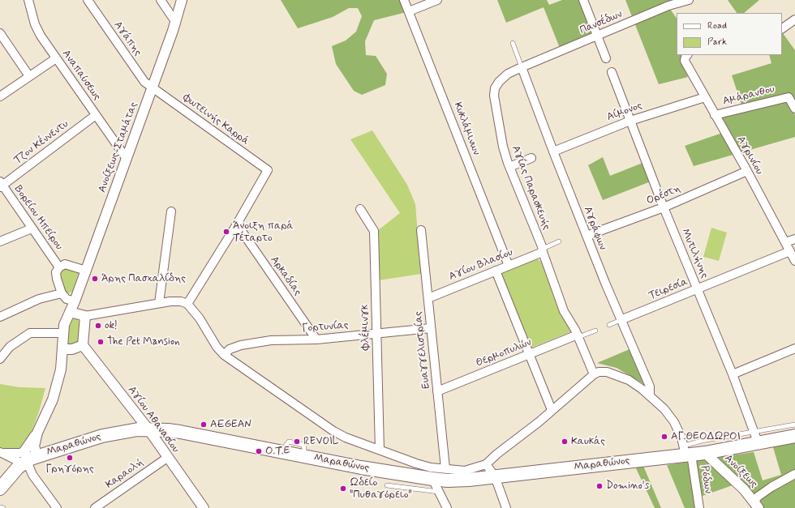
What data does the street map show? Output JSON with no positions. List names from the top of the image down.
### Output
{
  "streets": {
    "main road": ["Μαραθώνος"],
    "street": [
      "Πανσέδων",
      "Αγάπης",
      "Αναπαύσεως",
      "Αμάρανθου",
      "Αίμονος",
      "Φωτεινής Καρρά",
      "Κυκλάμινων",
      "Τζον Κέννεντυ",
      "Ανοίξεως-Σταμάτας",
      "Αγρινίου",
      "Αγίας Παρασκευής",
      "Ορέστη",
      "Βορείου Ηπείρου",
      "Αγράφων",
      "Μυτιλήνης",
      "Αγίου Βλασίου",
      "Αρκαδίας",
      "Τειρεσία",
      "Γορτυνίας",
      "Φλέμινγκ",
      "Ευαγγελιστρίας",
      "Θερμοπυλών",
      "Αγίου Αθανασίου",
      "Ανοίξεως",
      "Καραολή",
      "Ρόδων"
    ]
  },
  "crossings": [
    ["Πανσέδων", "Αγίας Παρασκευής"],
    ["Πανσέδων", "Αγράφων"],
    ["Αγάπης", "Φωτεινής Καρρά"],
    ["Αγάπης", "Ανοίξεως-Σταμάτας"],
    ["Αναπαύσεως", "Τζον Κέννεντυ"],
    ["Αναπαύσεως", "Ανοίξεως-Σταμάτας"],
    ["Αμάρανθου", "Αγρινίου"],
    ["Αίμονος", "Αγρινίου"],
    ["Αίμονος", "Αγράφων"],
    ["Αίμονος", "Μυτιλήνης"],
    ["Φωτεινής Καρρά", "Ανοίξεως-Σταμάτας"],
    ["Φωτεινής Καρρά", "Αρκαδίας"],
    ["Κυκλάμινων", "Αγίου Βλασίου"],
    ["Τζον Κέννεντυ", "Βορείου Ηπείρου"],
    ["Αγρινίου", "Ορέστη"],
    ["Αγρινίου", "Τειρεσία"],
    ["Αγίας Παρασκευής", "Αγράφων"],
    ["Αγίας Παρασκευής", "Αγίου Βλασίου"],
    ["Αγίας Παρασκευής", "Θερμοπυλών"],
    ["Αγίας Παρασκευής", "Ρόδων"],
    ["Ορέστη", "Αγράφων"],
    ["Ορέστη", "Μυτιλήνης"],
    ["Αγράφων", "Τειρεσία"],
    ["Αγράφων", "Ρόδων"],
    ["Μυτιλήνης", "Τειρεσία"],
    ["Μυτιλήνης", "Μαραθώνος"],
    ["Αγίου Βλασίου", "Ευαγγελιστρίας"],
    ["Αρκαδίας", "Γορτυνίας"],
    ["Γορτυνίας", "Φλέμινγκ"],
    ["Γορτυνίας", "Ευαγγελιστρίας"],
    ["Ευαγγελιστρίας", "Θερμοπυλών"],
    ["Αγίου Αθανασίου", "Μαραθώνος"],
    ["Αγίου Αθανασίου", "Καραολή"],
    ["Μαραθώνος", "Ανοίξεως"],
    ["Μαραθώνος", "Ρόδων"]
  ],
  "places": [
    "Άνοιξη παρά Τέταρτο",
    "Άρης Πασχαλίδης",
    "ok!",
    "The Pet Mansion",
    "AEGEAN",
    "ΑΓ.ΘΕΟΔΩΡΟΙ",
    "REVOIL",
    "Καυκάς",
    "Ο.Τ.Ε",
    "Γρηγόρης",
    "Domino's",
    "Ωδείο \"Πυθαγόρειο\""
  ],
  "legend": ["Road", "Park"]
}
